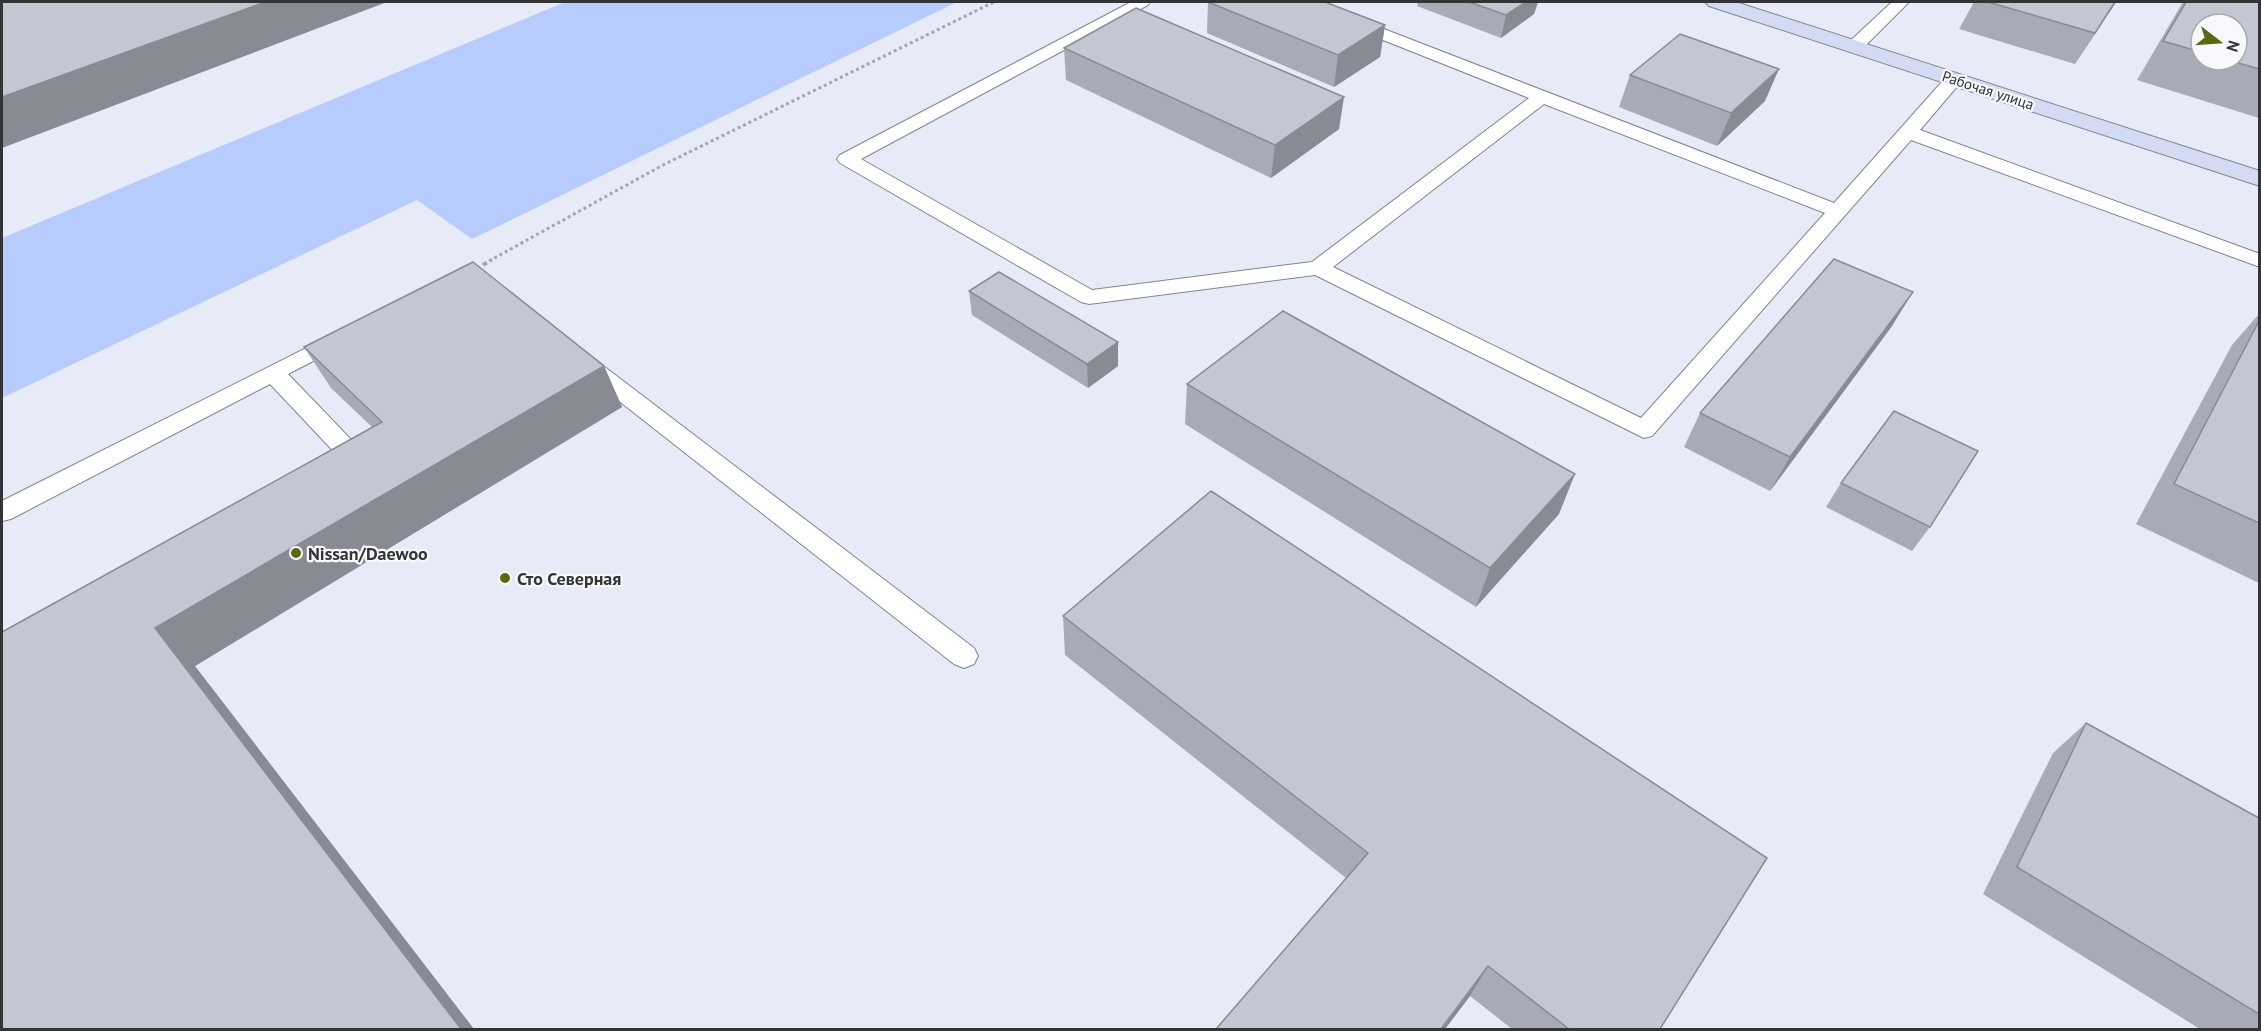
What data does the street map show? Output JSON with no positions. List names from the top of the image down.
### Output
{
  "streets": {
    "main road": ["Рабочая улица"]
  },
  "places": ["Nissan/Daewoo", "Сто Северная"],
  "north": "right"
}
